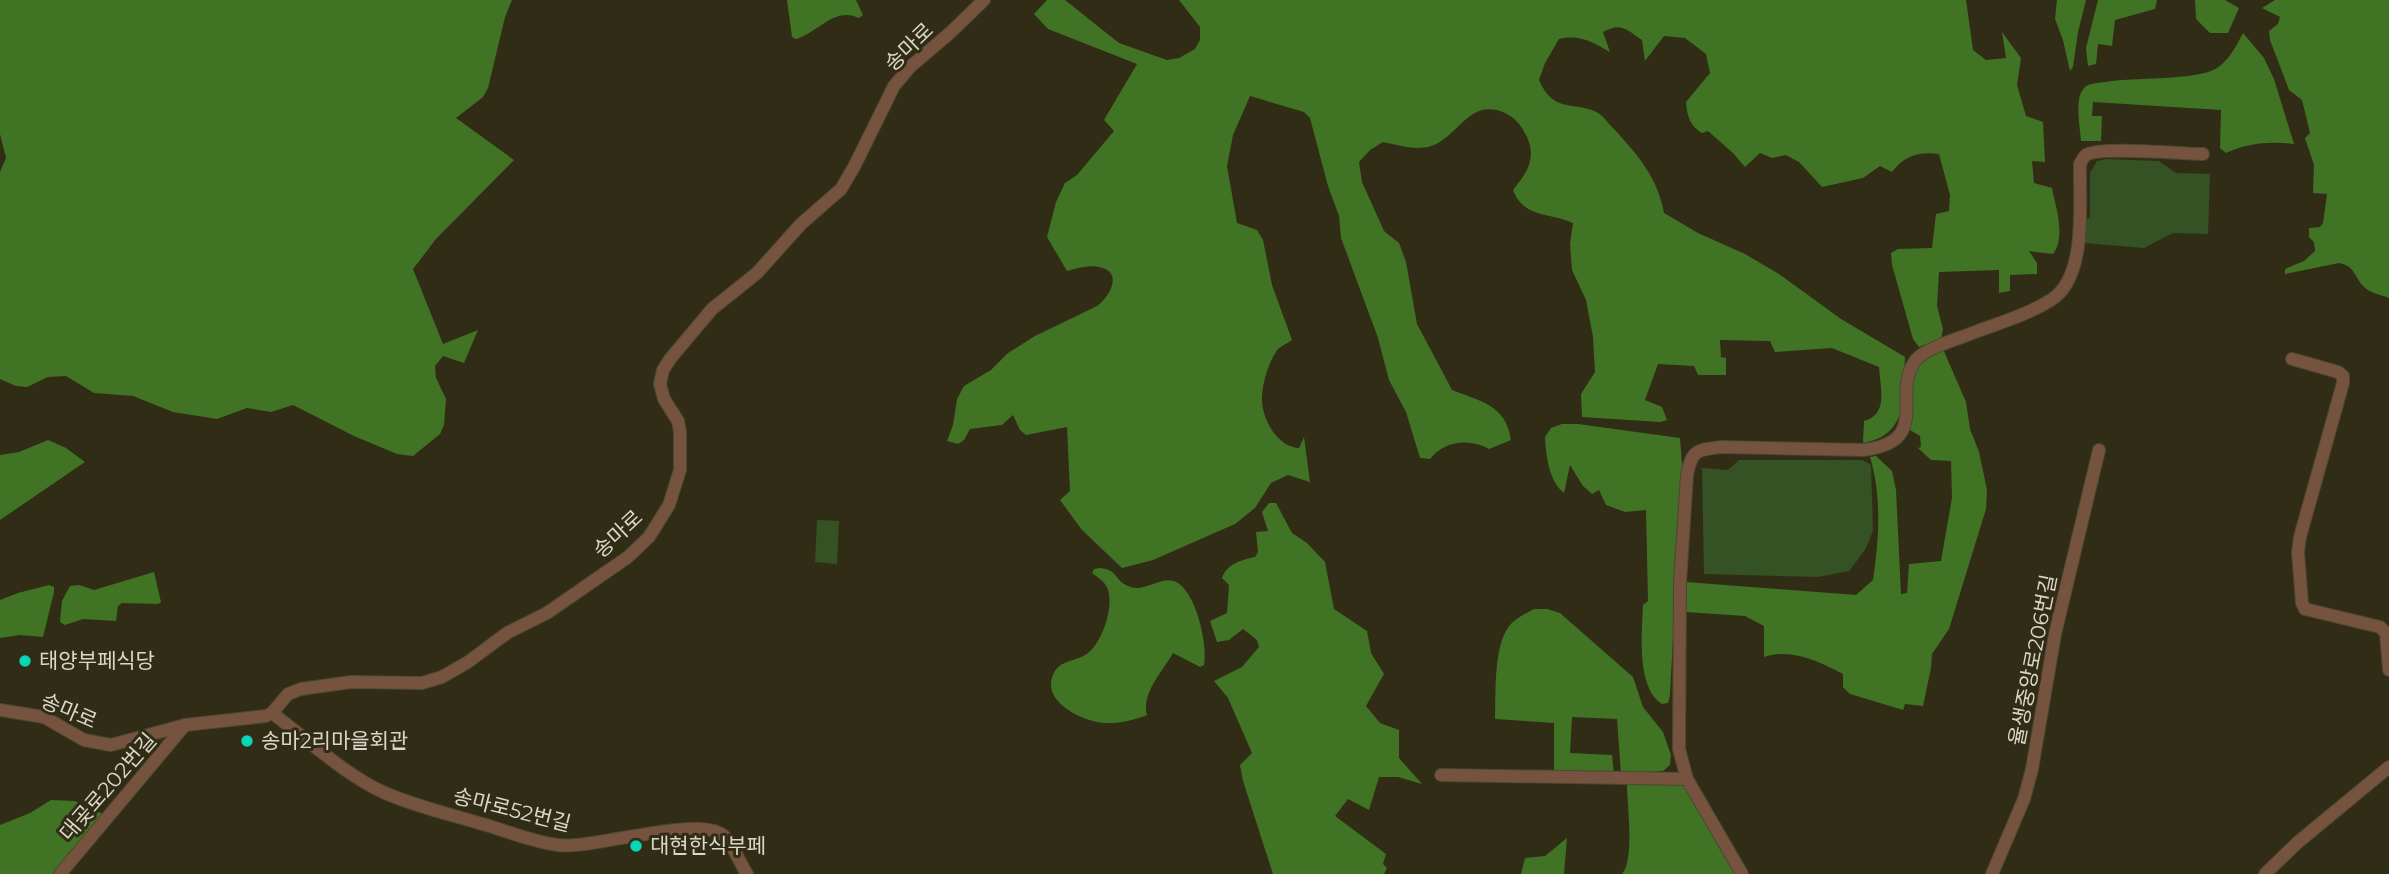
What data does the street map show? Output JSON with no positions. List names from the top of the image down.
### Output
{
  "streets": {
    "street": [
      "송마로",
      "율생중앙로206번길",
      "대곶로202번길",
      "송마로52번길"
    ]
  },
  "crossings": [
    ["송마로", "대곶로202번길"],
    ["송마로", "송마로52번길"]
  ],
  "places": ["태양부페식당", "송마2리마을회관", "대현한식부페"]
}
